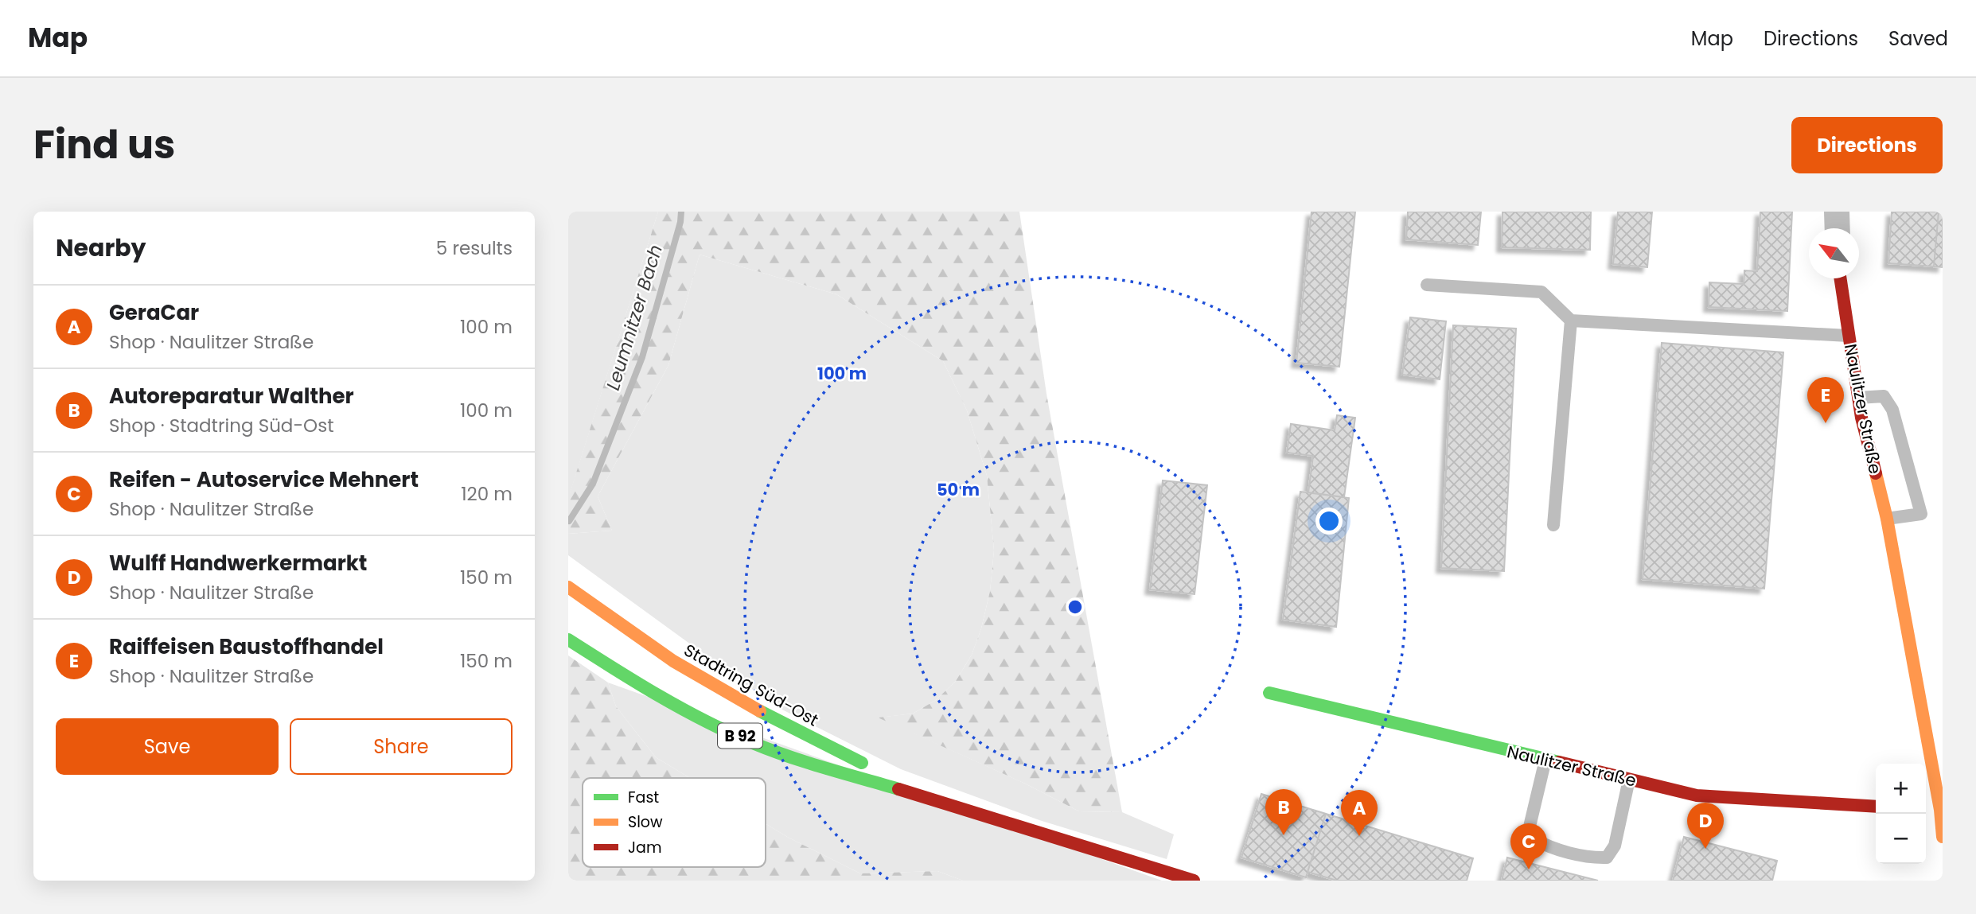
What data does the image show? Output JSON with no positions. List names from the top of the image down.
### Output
{
  "streets": {
    "street": ["Naulitzer Straße", "Stadtring Süd-Ost", "B 92"]
  },
  "water": ["Leumnitzer Bach"],
  "legend": ["Fast", "Slow", "Jam"],
  "north": "top left",
  "page": {
    "header": "Map",
    "nav": ["Map", "Directions", "Saved"],
    "title": "Find us",
    "buttons": [
      "Directions",
      ["Save", "Share"]
    ],
    "heading": ["Nearby", "5 results"],
    "list": [
      {
        "mark": "A",
        "name": "GeraCar",
        "note": "Shop · Naulitzer Straße",
        "value": "100 m"
      },
      {
        "mark": "B",
        "name": "Autoreparatur Walther",
        "note": "Shop · Stadtring Süd-Ost",
        "value": "100 m"
      },
      {
        "mark": "C",
        "name": "Reifen - Autoservice Mehnert",
        "note": "Shop · Naulitzer Straße",
        "value": "120 m"
      },
      {
        "mark": "D",
        "name": "Wulff Handwerkermarkt",
        "note": "Shop · Naulitzer Straße",
        "value": "150 m"
      },
      {
        "mark": "E",
        "name": "Raiffeisen Baustoffhandel",
        "note": "Shop · Naulitzer Straße",
        "value": "150 m"
      }
    ],
    "pins": [
      "E",
      "B",
      "A",
      "D",
      "C"
    ],
    "map_buttons": ["+", "−"]
  },
  "rings": ["100 m", "50 m"]
}
